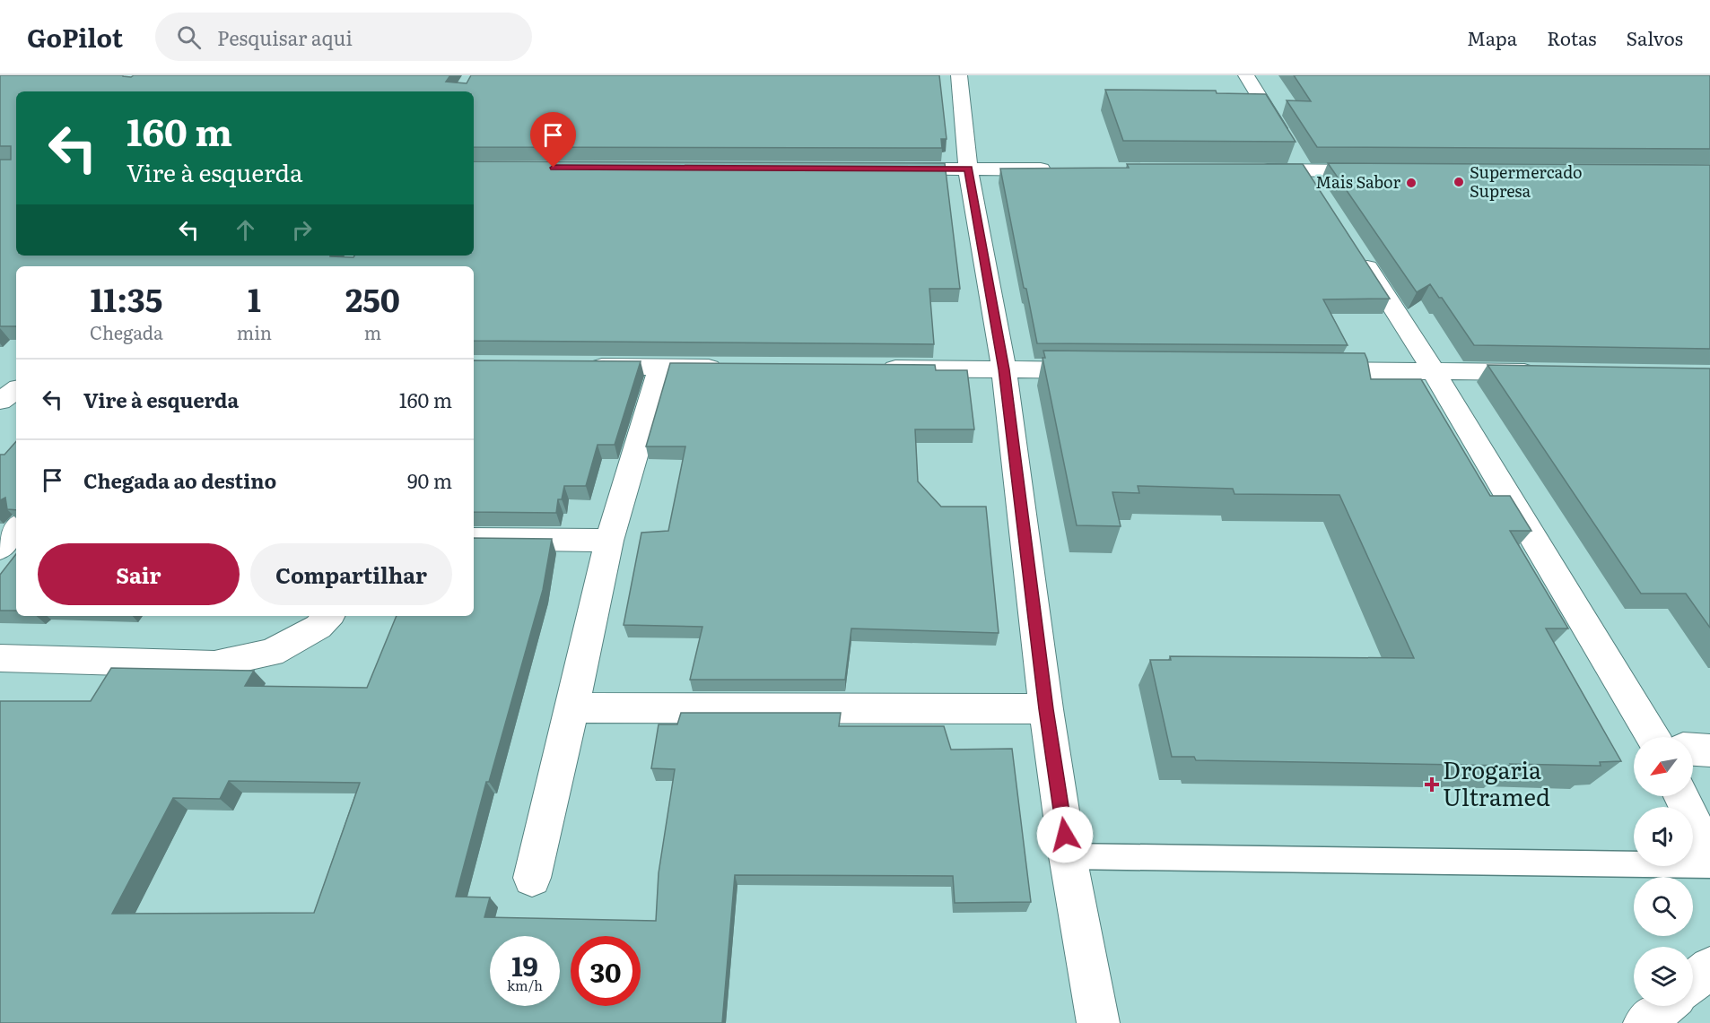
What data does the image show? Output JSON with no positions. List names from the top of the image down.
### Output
{
  "places": {
    "other": ["Supermercado Supresa", "Mais Sabor"],
    "health": ["Drogaria Ultramed"]
  },
  "north": "bottom left",
  "page": {
    "header": "GoPilot",
    "search": "Pesquisar aqui",
    "nav": ["Mapa", "Rotas", "Salvos"],
    "turn": ["160 m", "Vire à esquerda"],
    "eta": [
      "11:35",
      "Chegada",
      "1",
      "min",
      "250",
      "m"
    ],
    "list": [
      {
        "name": "Vire à esquerda",
        "value": "160 m"
      },
      {
        "name": "Chegada ao destino",
        "value": "90 m"
      }
    ],
    "buttons": ["Sair", "Compartilhar"],
    "speed": "19 km/h",
    "limit": "30"
  }
}
